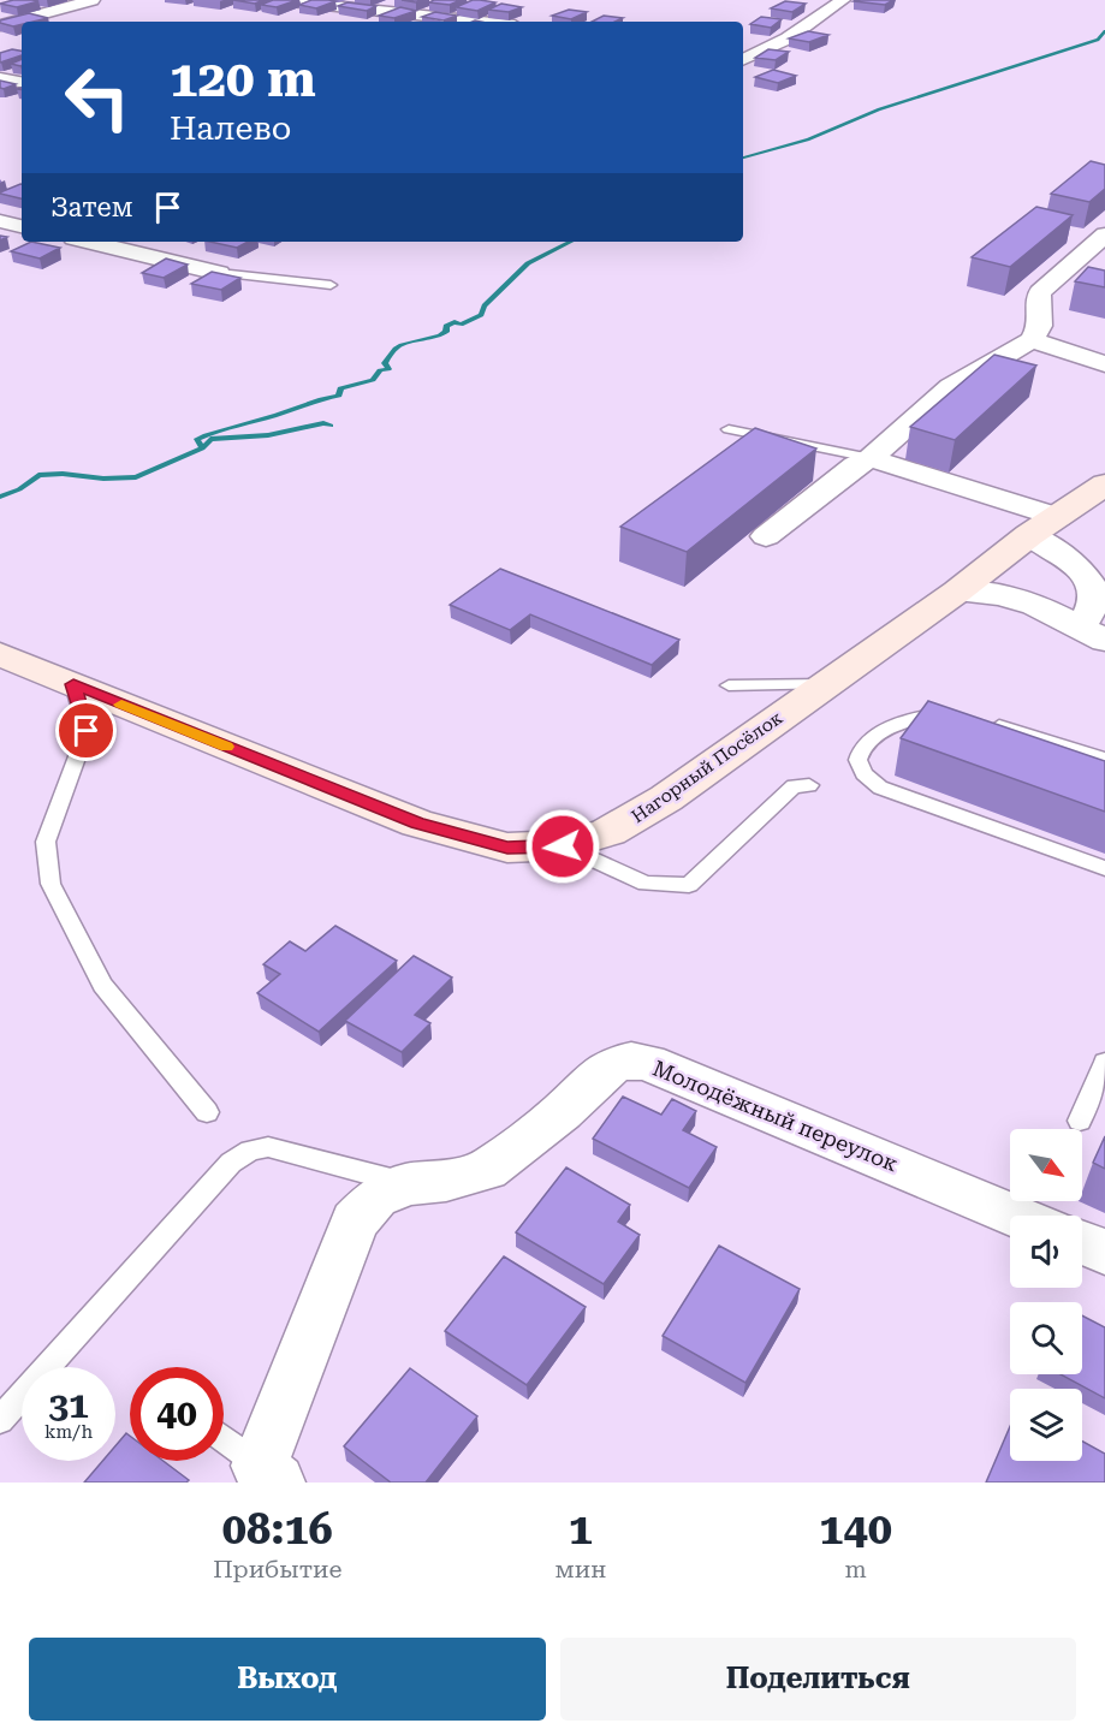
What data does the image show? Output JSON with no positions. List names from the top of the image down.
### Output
{
  "streets": {
    "street": ["Нагорный Посёлок", "Молодёжный переулок"]
  },
  "north": "bottom right",
  "page": {
    "turn": ["120 m", "Налево"],
    "then": "Затем",
    "speed": "31 km/h",
    "limit": "40",
    "eta": [
      "08:16",
      "Прибытие",
      "1",
      "мин",
      "140",
      "m"
    ],
    "buttons": ["Выход", "Поделиться"]
  }
}
